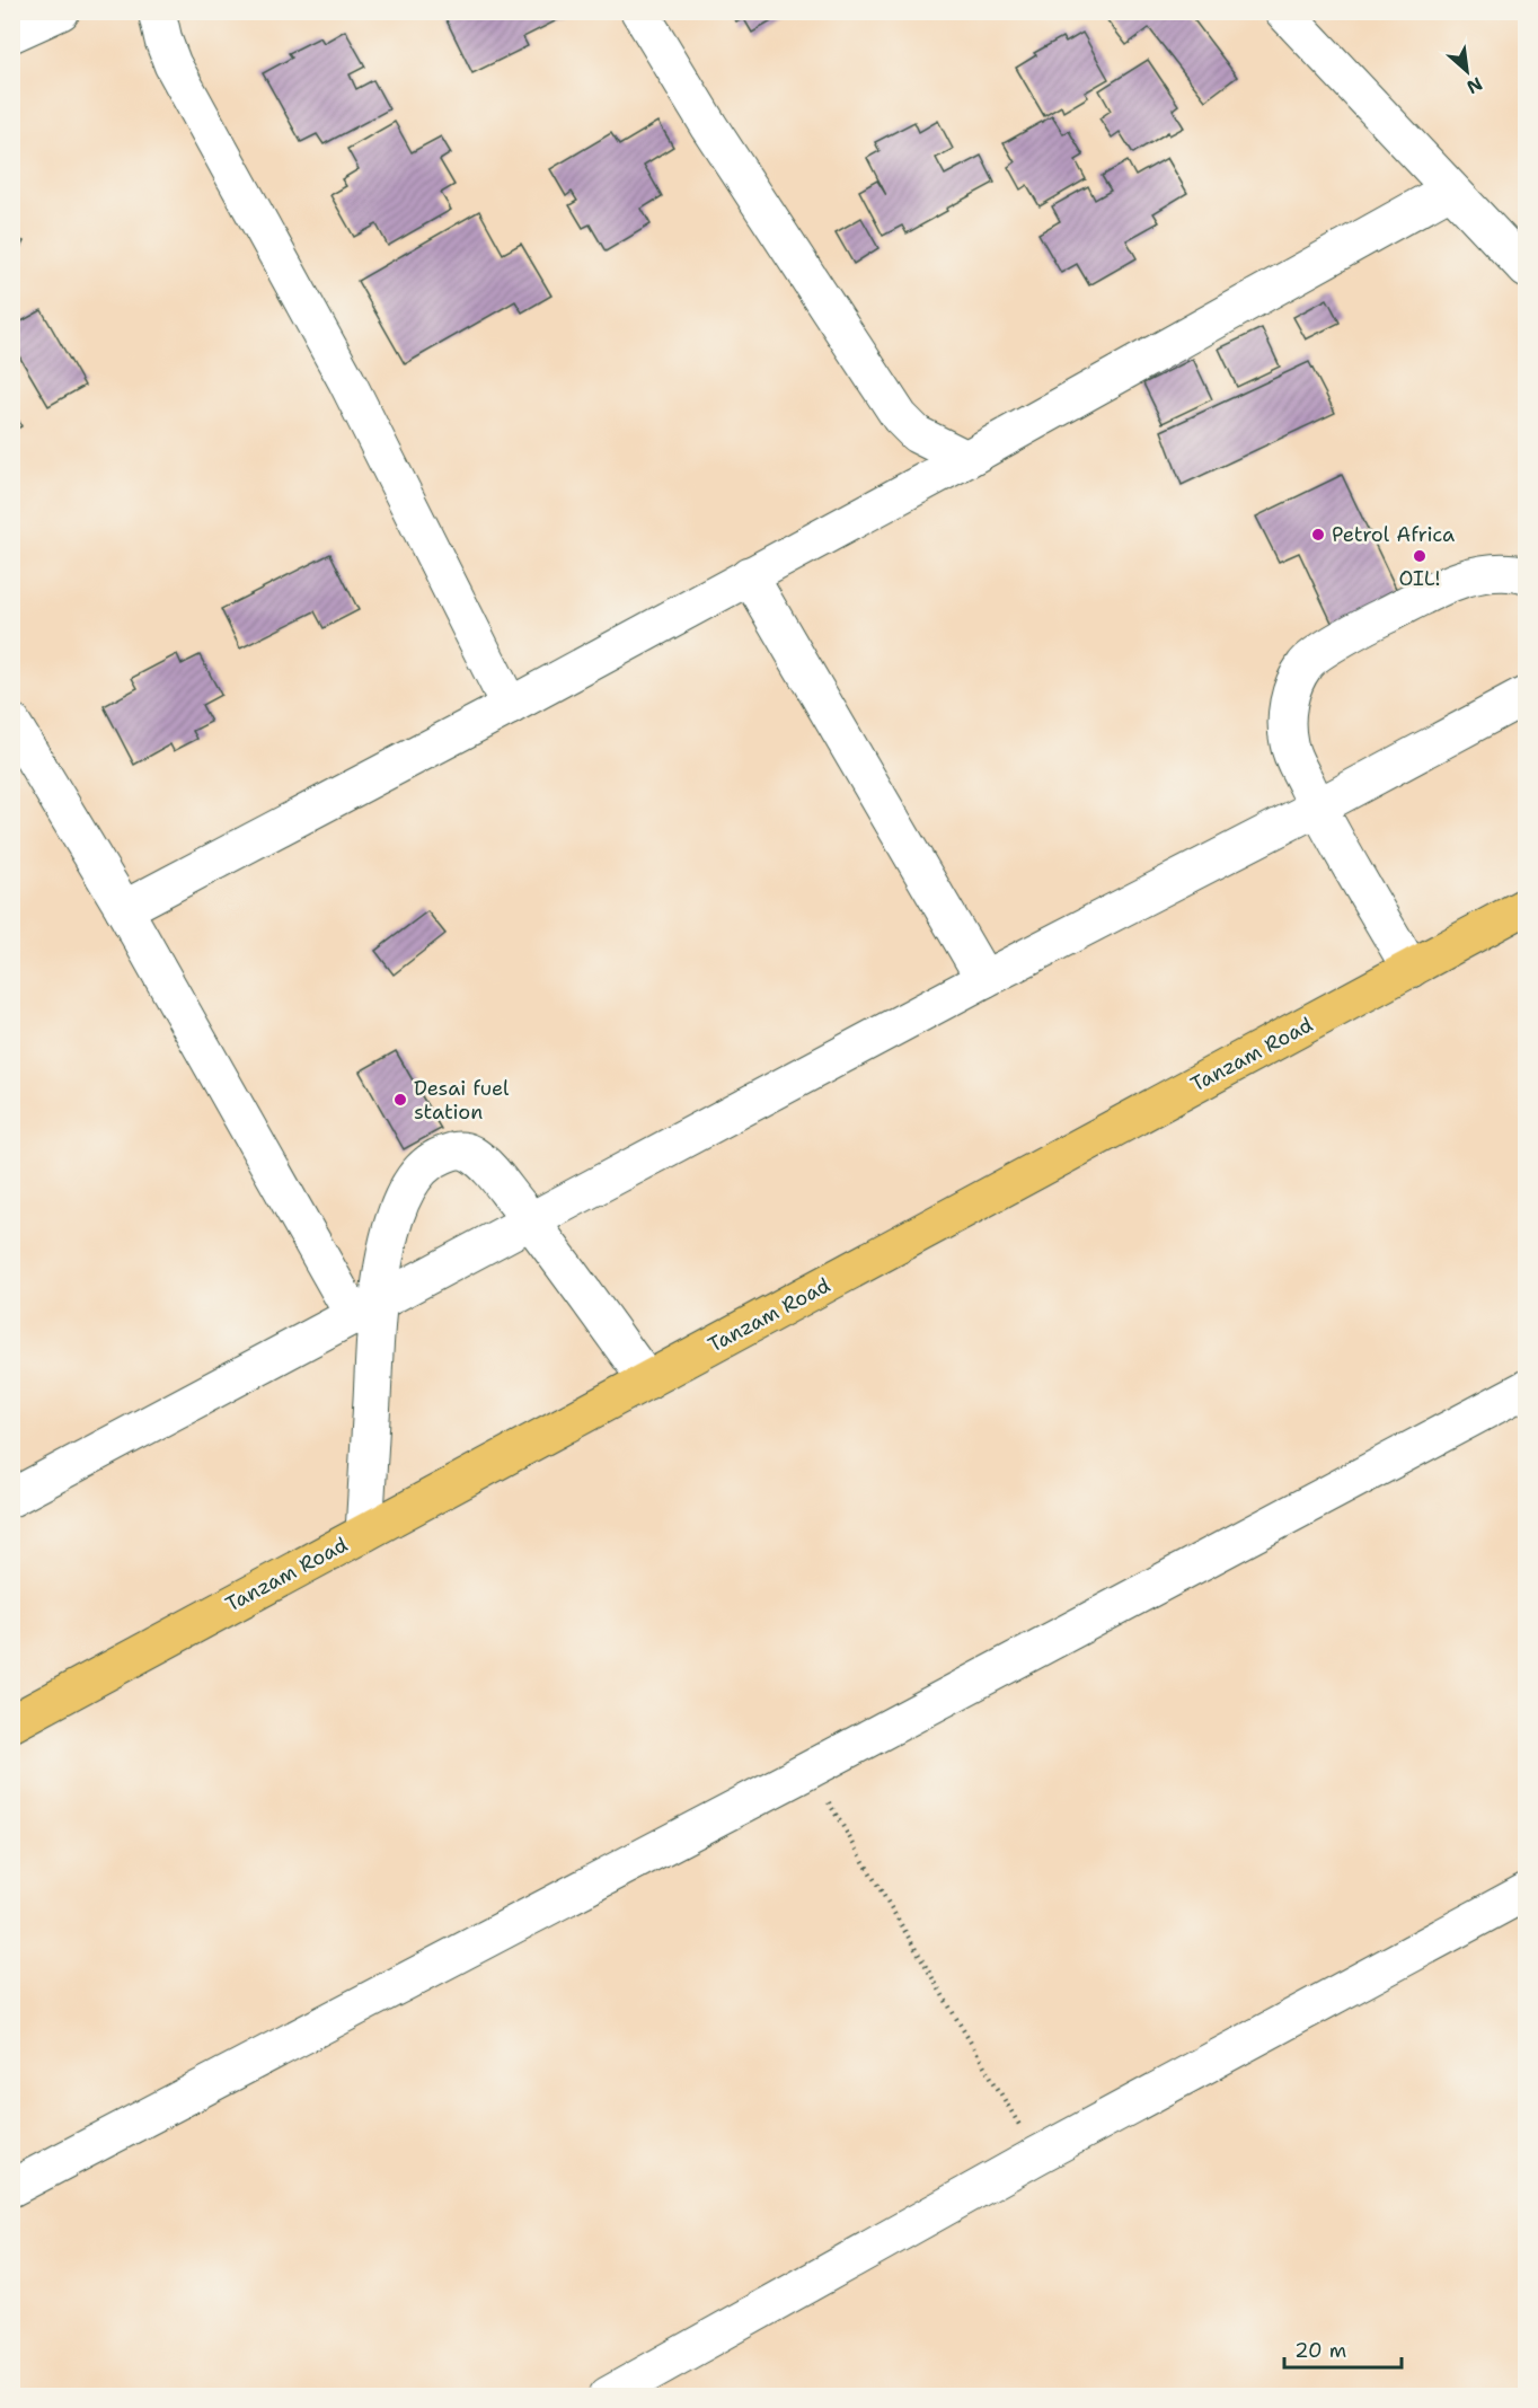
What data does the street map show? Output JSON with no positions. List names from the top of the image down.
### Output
{
  "streets": {
    "highway": ["Tanzam Road"]
  },
  "places": ["Petrol Africa", "OIL!", "Desai fuel station"],
  "scale_bar": "20 m",
  "north": "bottom right"
}
